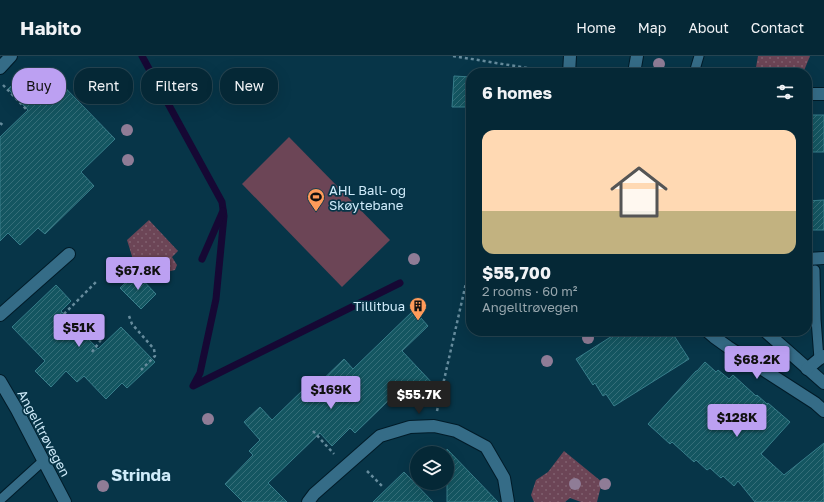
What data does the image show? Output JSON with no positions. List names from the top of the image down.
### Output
{
  "streets": {
    "street": ["Angelltrøvegen"]
  },
  "districts": ["Strinda"],
  "places": {
    "sports": ["AHL Ball- og Skøytebane"],
    "building": ["Tillitbua"]
  },
  "page": {
    "header": "Habito",
    "nav": [
      "Home",
      "Map",
      "About",
      "Contact"
    ],
    "chip": [
      "Buy",
      "Rent",
      "Filters",
      "New"
    ],
    "heading": "6 homes",
    "list": [
      {
        "name": "$55,700",
        "note": "2 rooms · 60 m² · Angelltrøvegen"
      }
    ],
    "price": [
      "$67.8K",
      "$51K",
      "$68.2K",
      "$169K",
      "$55.7K",
      "$128K"
    ]
  }
}
